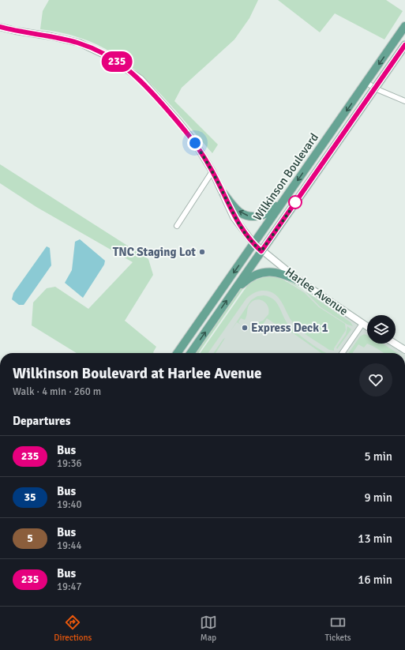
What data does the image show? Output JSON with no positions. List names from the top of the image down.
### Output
{
  "streets": {
    "main road": ["Wilkinson Boulevard"],
    "street": ["Harlee Avenue"]
  },
  "crossings": [
    ["Wilkinson Boulevard", "Harlee Avenue"]
  ],
  "places": ["TNC Staging Lot", "Express Deck 1"],
  "lines": ["bus line 235"],
  "page": {
    "on_map": "235",
    "heading": [
      ["Wilkinson Boulevard at Harlee Avenue", "Walk · 4 min · 260 m"],
      "Departures"
    ],
    "list": [
      {
        "mark": "235",
        "name": "Bus",
        "note": "19:36",
        "value": "5 min"
      },
      {
        "mark": "35",
        "name": "Bus",
        "note": "19:40",
        "value": "9 min"
      },
      {
        "mark": "5",
        "name": "Bus",
        "note": "19:44",
        "value": "13 min"
      },
      {
        "mark": "235",
        "name": "Bus",
        "note": "19:47",
        "value": "16 min"
      }
    ],
    "tabs": ["Directions", "Map", "Tickets"]
  }
}
